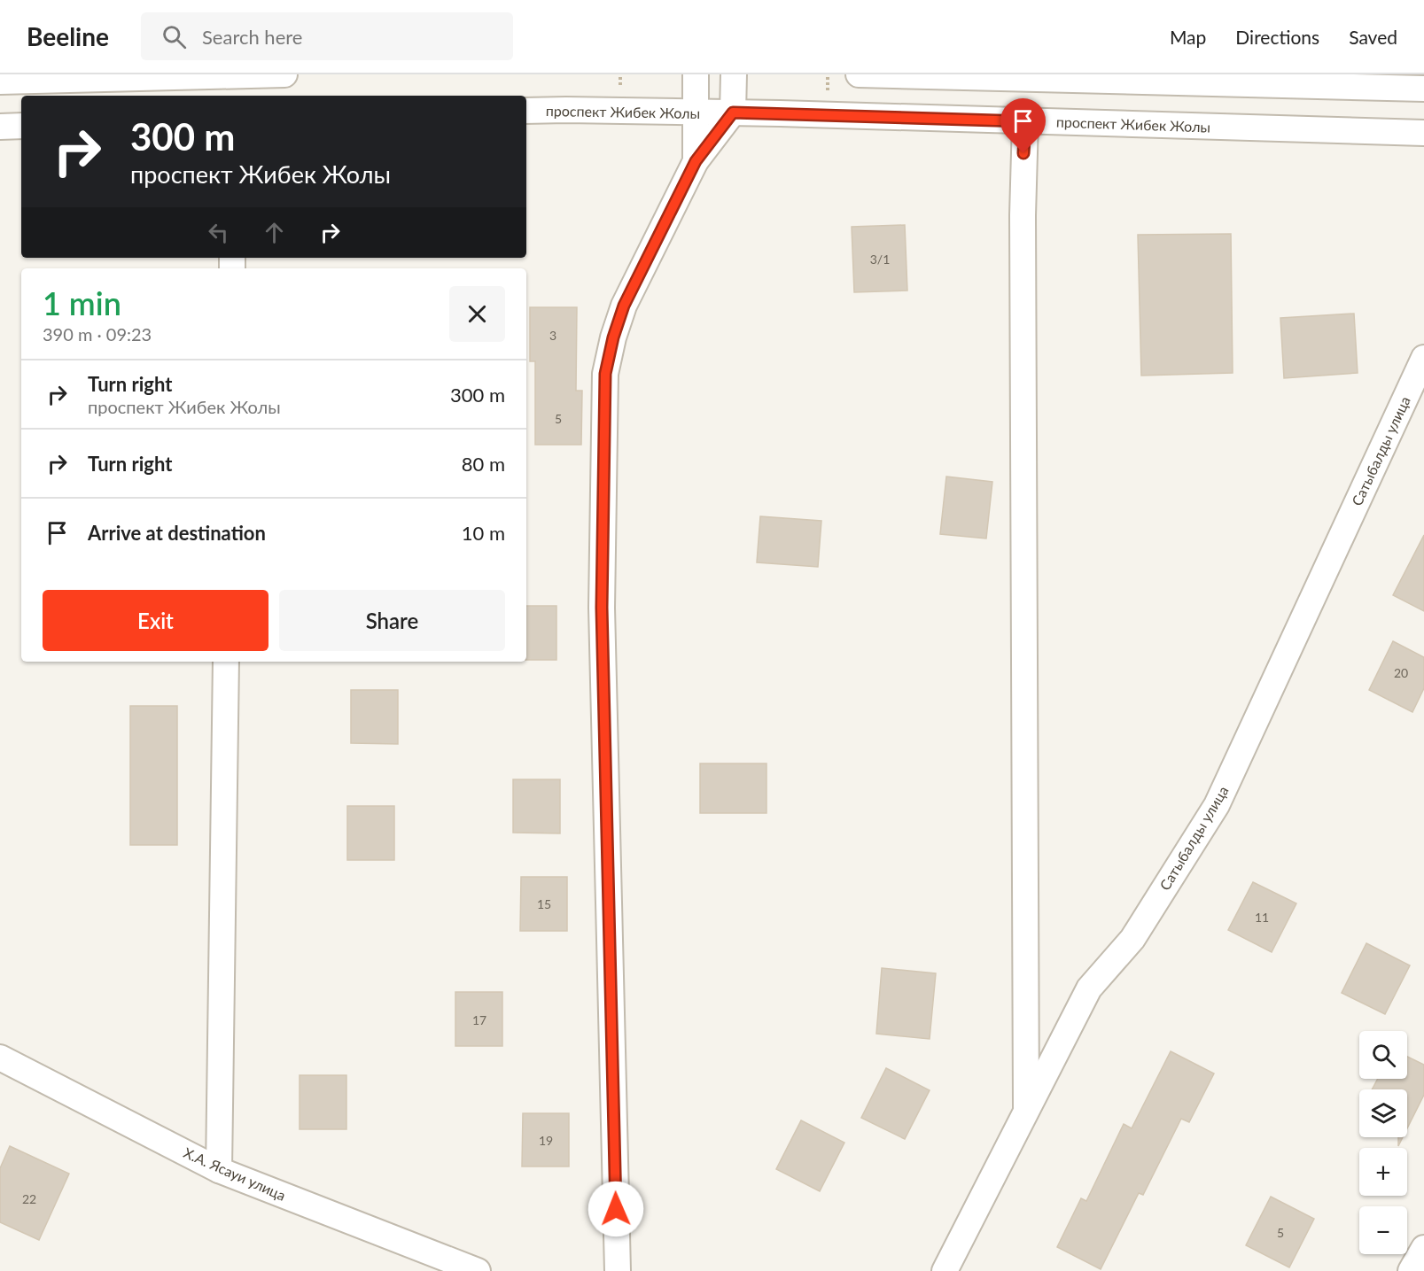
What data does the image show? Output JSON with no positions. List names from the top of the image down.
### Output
{
  "streets": {
    "street": ["проспект Жибек Жолы", "Сатыбалды улица", "Х.А. Ясауи улица"]
  },
  "house_numbers": [
    "3/1",
    "3",
    "5",
    "20",
    "15",
    "11",
    "17",
    "19",
    "22",
    "5"
  ],
  "page": {
    "header": "Beeline",
    "search": "Search here",
    "nav": ["Map", "Directions", "Saved"],
    "turn": ["300 m", "проспект Жибек Жолы"],
    "heading": ["1 min", "390 m · 09:23"],
    "list": [
      {
        "name": "Turn right",
        "note": "проспект Жибек Жолы",
        "value": "300 m"
      },
      {
        "name": "Turn right",
        "value": "80 m"
      },
      {
        "name": "Arrive at destination",
        "value": "10 m"
      }
    ],
    "buttons": ["Exit", "Share"],
    "map_buttons": ["+", "−"]
  }
}
